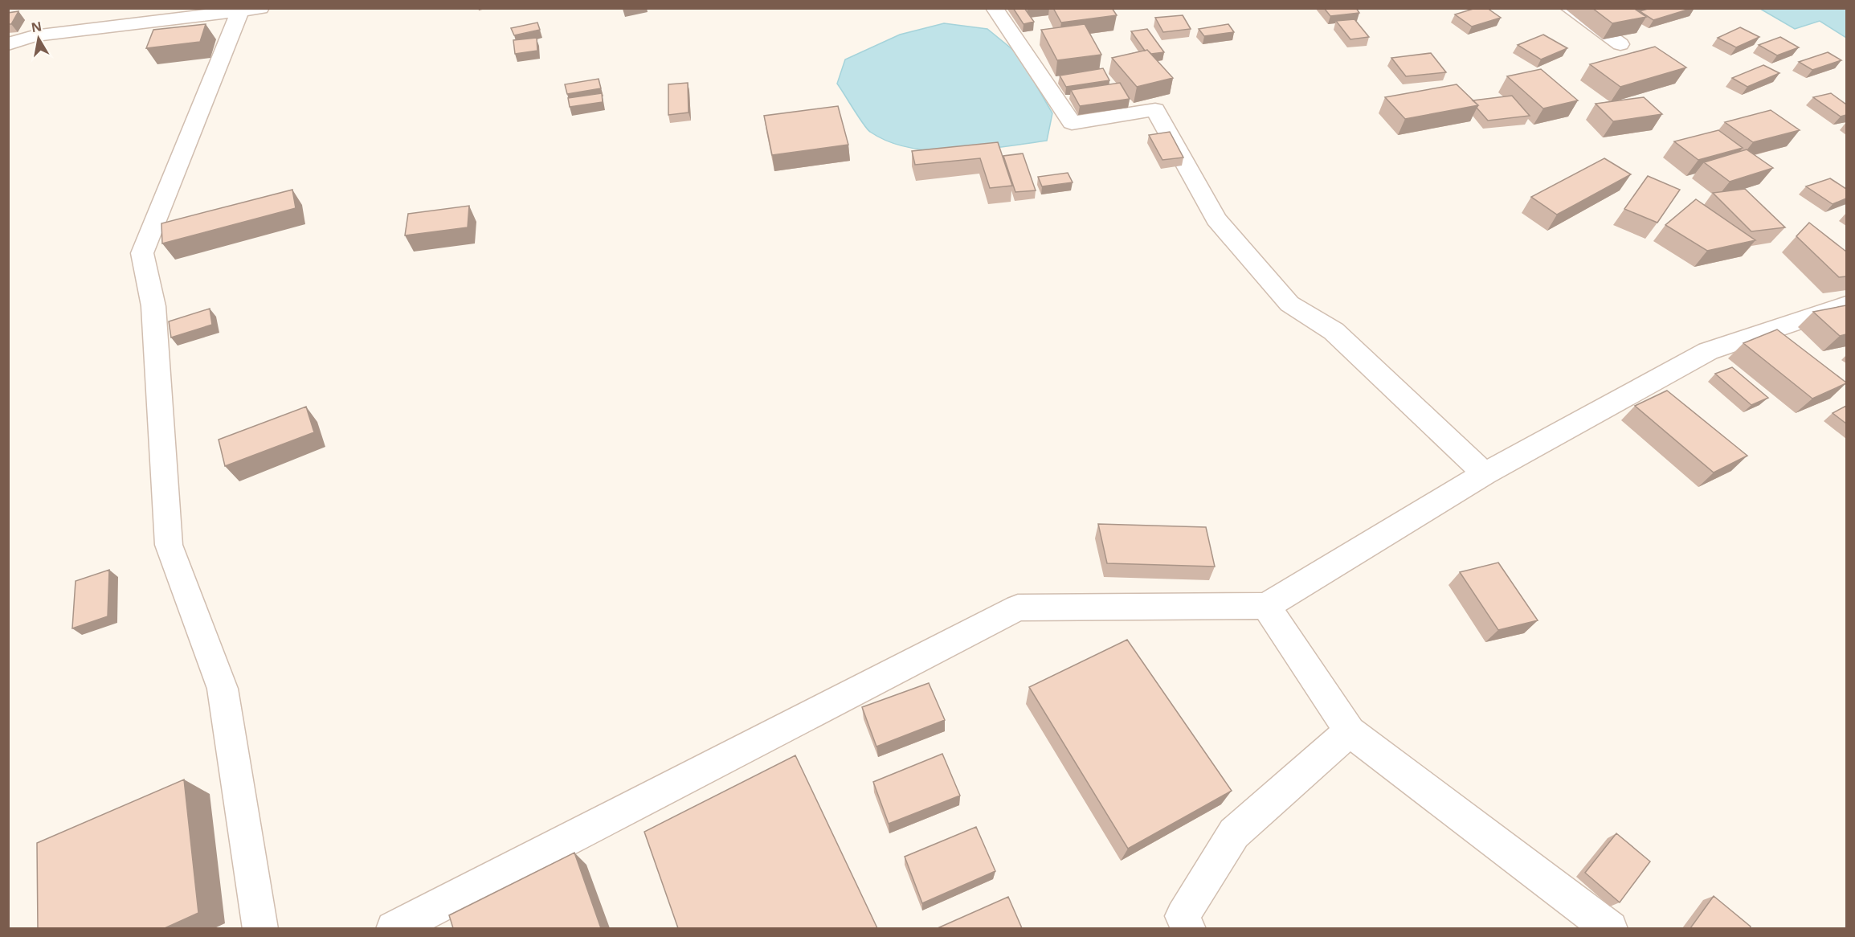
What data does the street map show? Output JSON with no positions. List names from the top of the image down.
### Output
{
  "north": "top"
}
